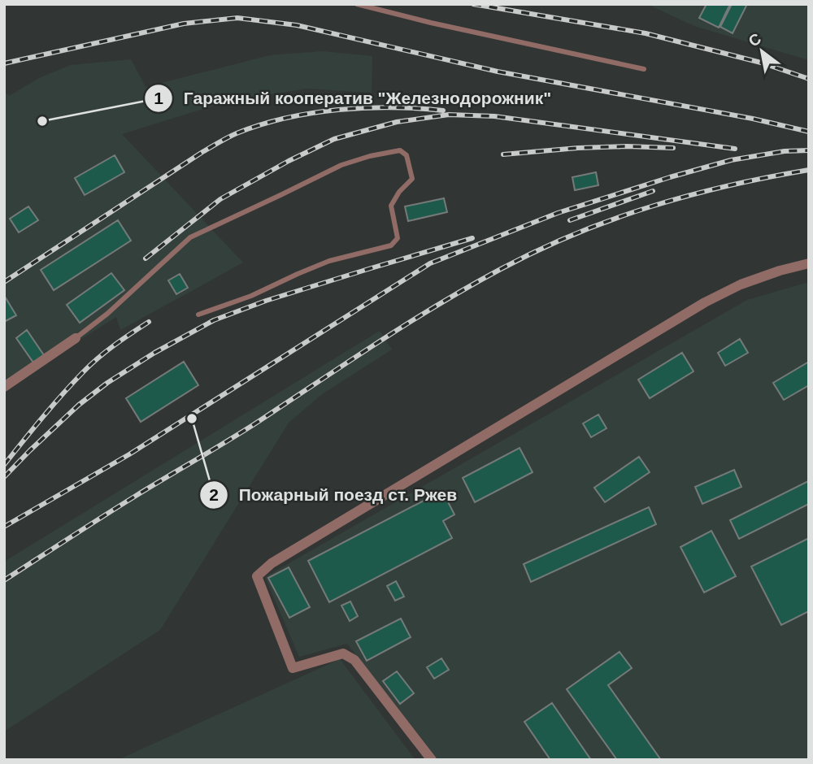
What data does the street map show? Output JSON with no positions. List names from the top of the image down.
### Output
{
  "places": ["Гаражный кооператив \"Железнодорожник\"", "Пожарный поезд ст. Ржев"],
  "north": "top left"
}
